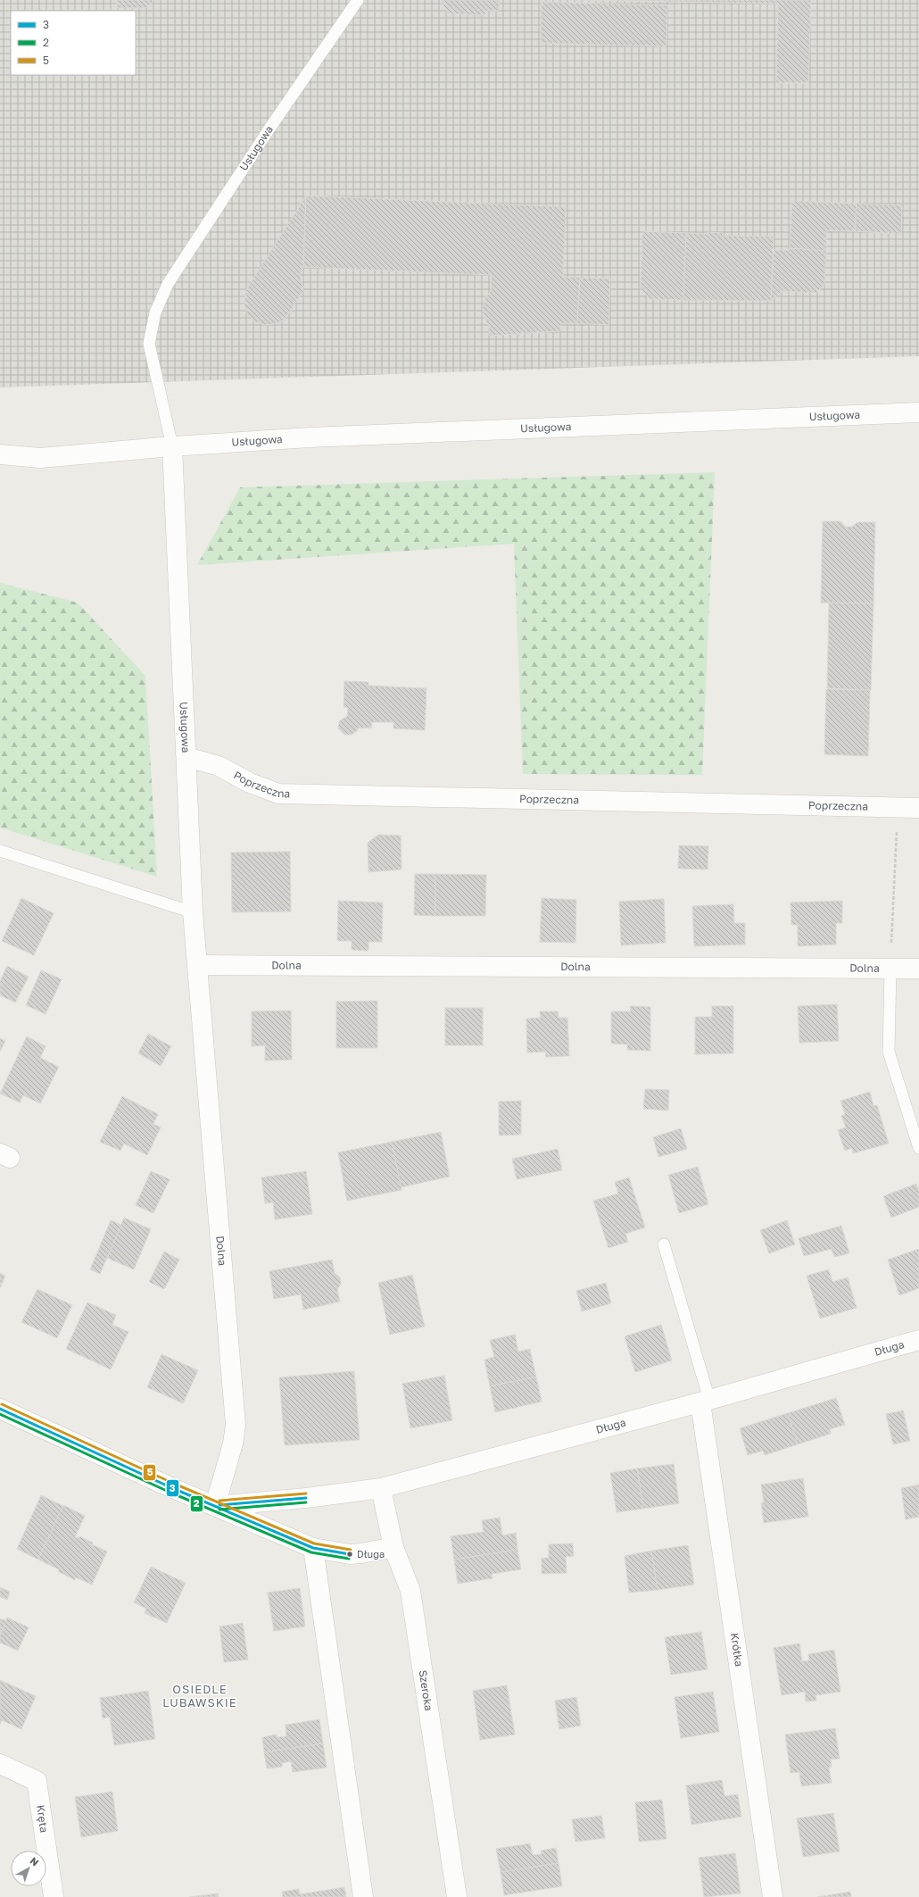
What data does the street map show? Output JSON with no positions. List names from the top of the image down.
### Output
{
  "streets": {
    "street": [
      "Usługowa",
      "Poprzeczna",
      "Dolna",
      "Długa",
      "Krótka",
      "Szeroka",
      "Kręta"
    ]
  },
  "crossings": [
    ["Usługowa", "Poprzeczna"],
    ["Usługowa", "Dolna"],
    ["Dolna", "Długa"],
    ["Długa", "Krótka"],
    ["Długa", "Szeroka"]
  ],
  "districts": ["OSIEDLE LUBAWSKIE"],
  "places": ["Długa"],
  "lines": ["transit line 5", "transit line 3", "transit line 2"],
  "legend": ["3", "2", "5"],
  "north": "top right"
}
